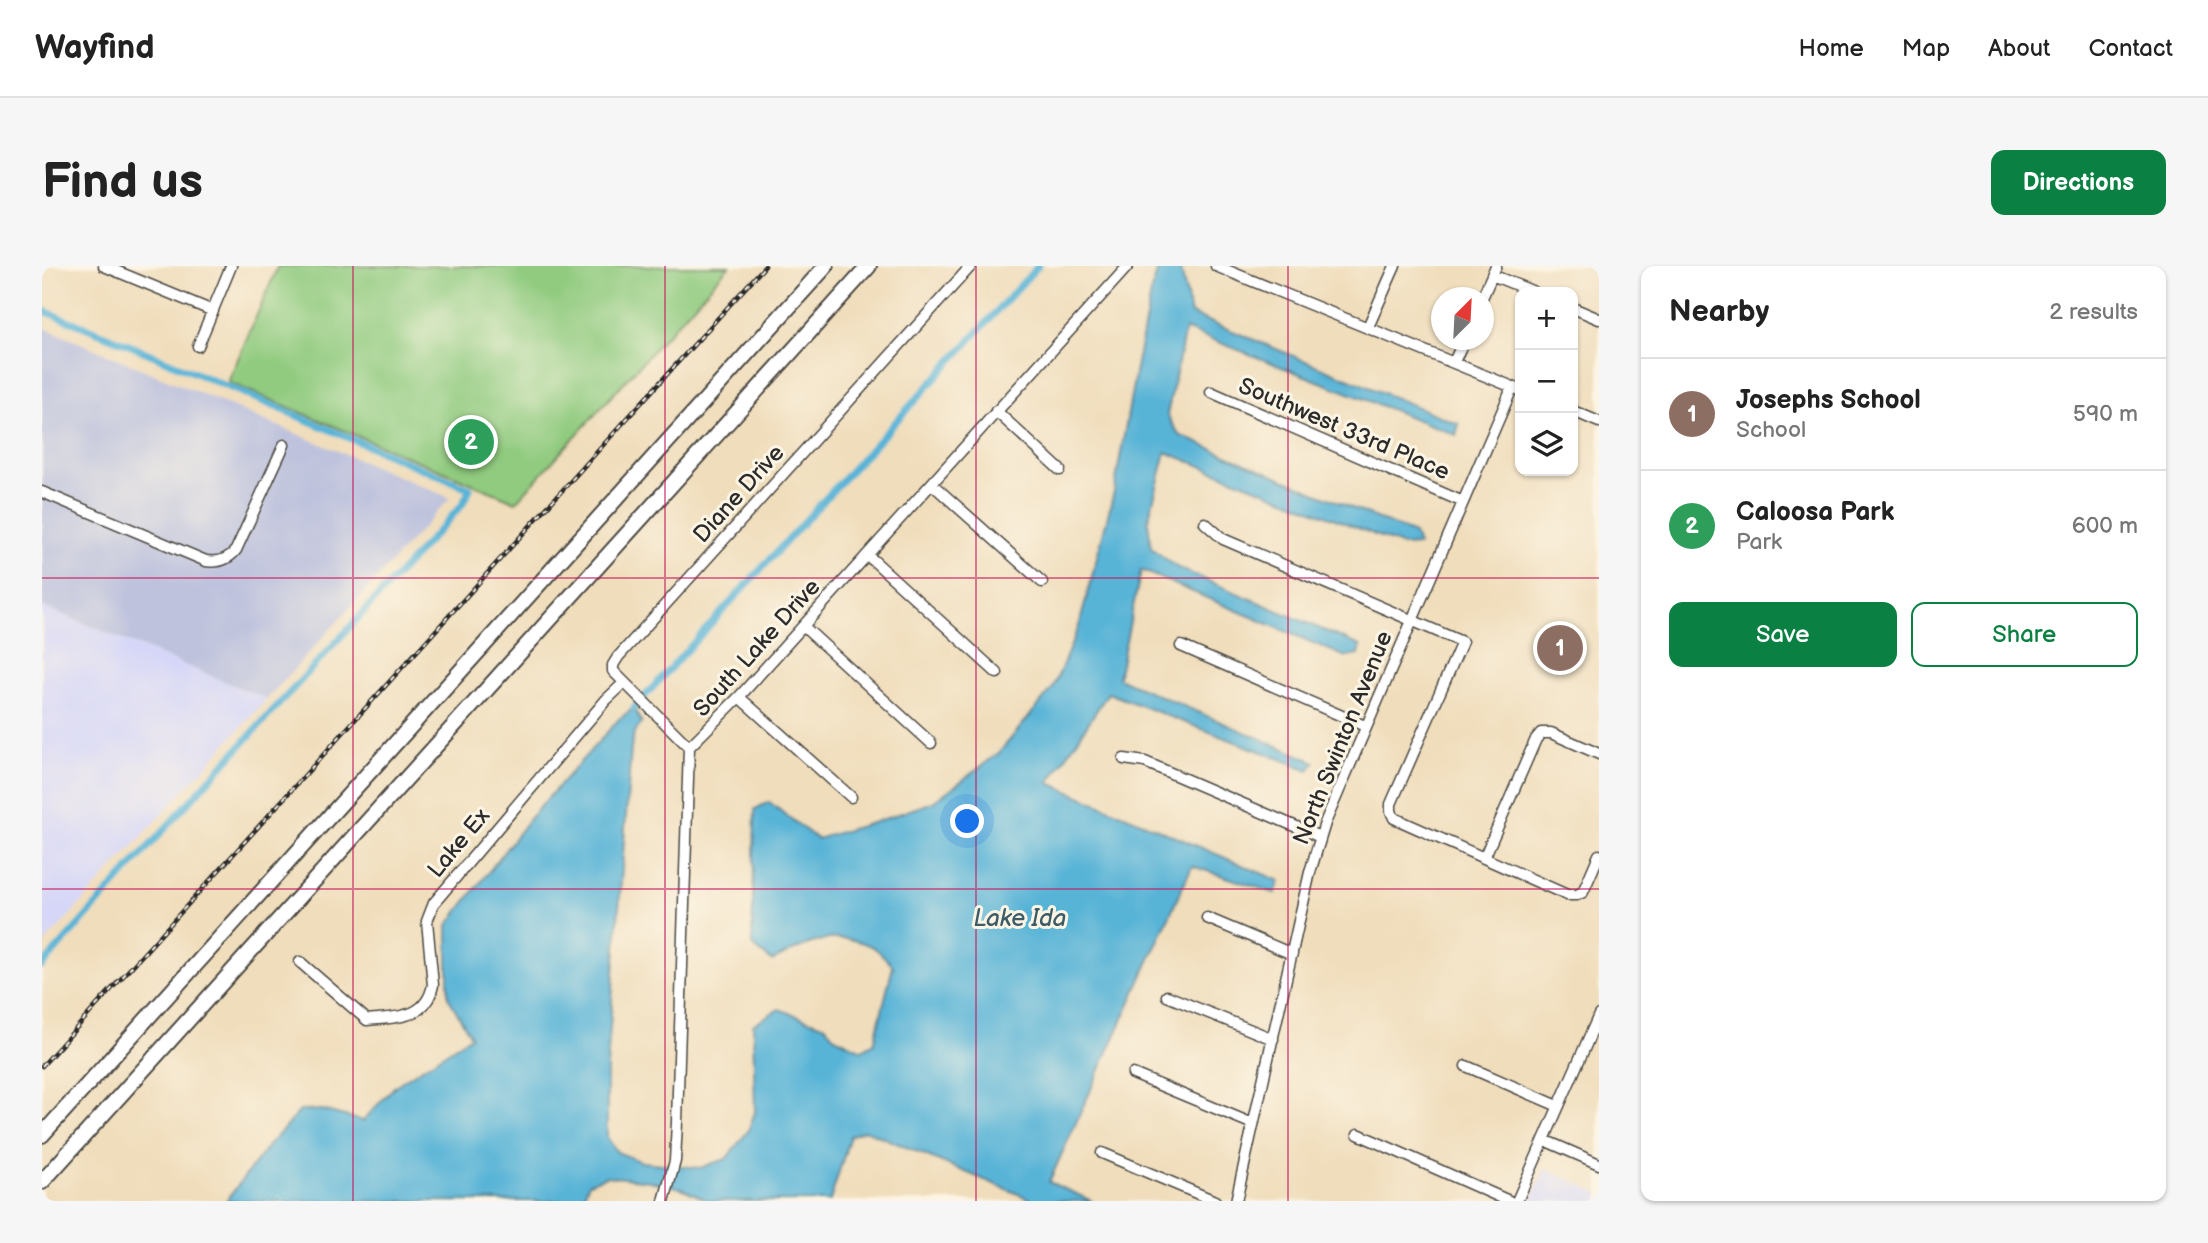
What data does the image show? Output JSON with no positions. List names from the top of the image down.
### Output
{
  "streets": {
    "street": [
      "Southwest 33rd Place",
      "Diane Drive",
      "South Lake Drive",
      "North Swinton Avenue",
      "Lake Ex"
    ]
  },
  "crossings": [
    ["Southwest 33rd Place", "North Swinton Avenue"],
    ["Diane Drive", "Lake Ex"]
  ],
  "water": ["Lake Ida"],
  "north": "top right",
  "page": {
    "header": "Wayfind",
    "nav": [
      "Home",
      "Map",
      "About",
      "Contact"
    ],
    "buttons": [
      "Directions",
      ["Save", "Share"]
    ],
    "title": "Find us",
    "heading": ["Nearby", "2 results"],
    "map_buttons": ["+", "−"],
    "list": [
      {
        "mark": "1",
        "name": "Josephs School",
        "note": "School",
        "value": "590 m"
      },
      {
        "mark": "2",
        "name": "Caloosa Park",
        "note": "Park",
        "value": "600 m"
      }
    ],
    "pins": ["2", "1"]
  }
}
